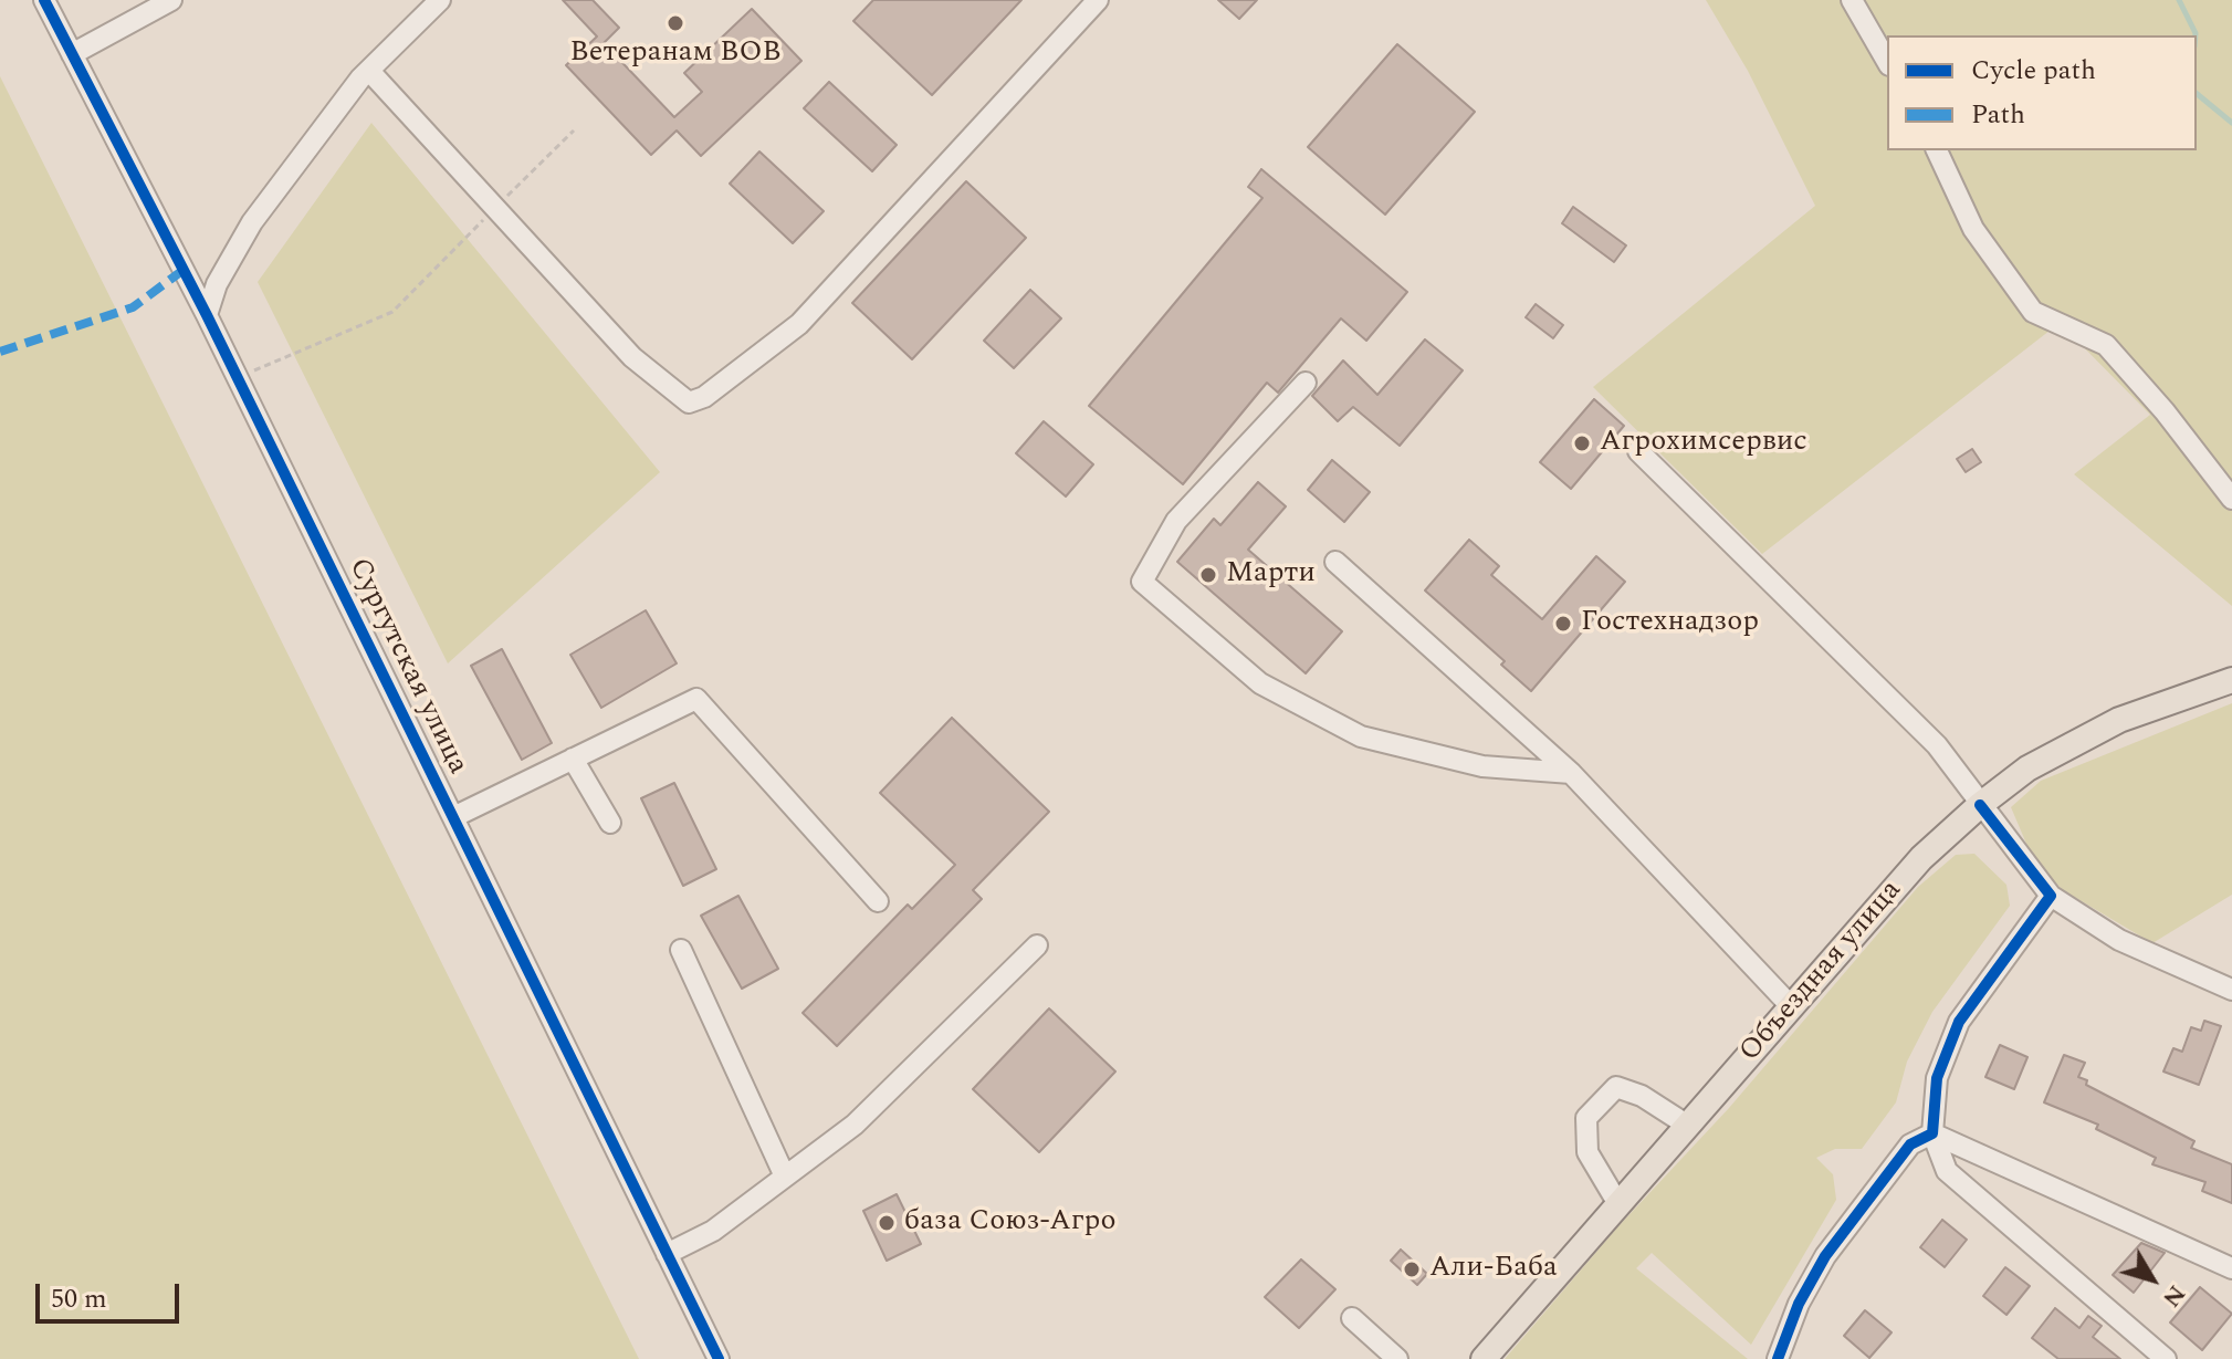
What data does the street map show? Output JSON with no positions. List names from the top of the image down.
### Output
{
  "streets": {
    "main road": ["Объездная улица"],
    "street": ["Сургутская улица"]
  },
  "places": [
    "Ветеранам ВОВ",
    "Агрохимсервис",
    "Марти",
    "Гостехнадзор",
    "база Союз-Агро",
    "Али-Баба"
  ],
  "legend": ["Cycle path", "Path"],
  "scale_bar": "50 m",
  "north": "bottom right"
}
